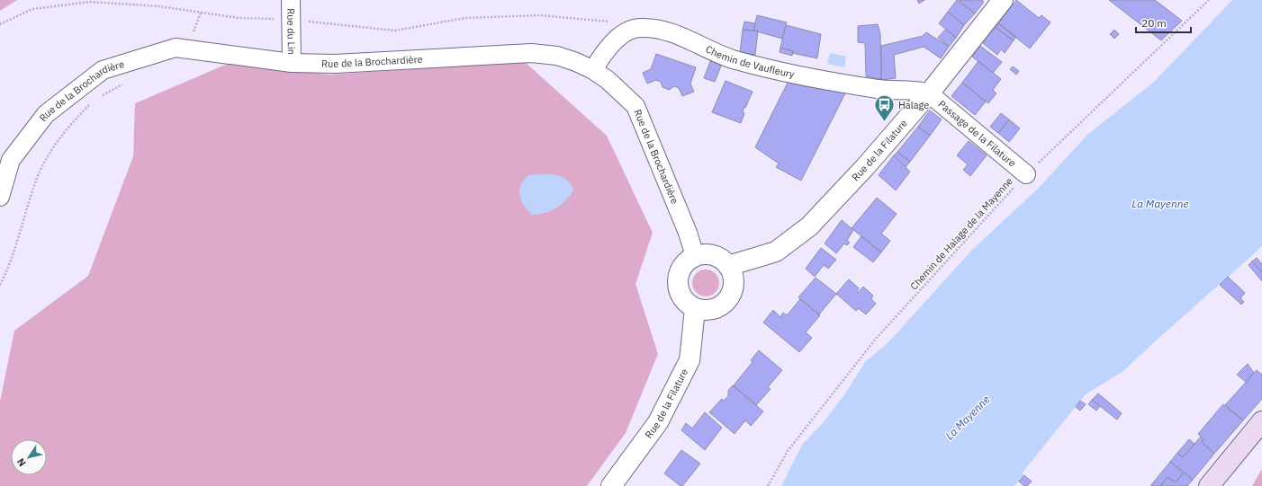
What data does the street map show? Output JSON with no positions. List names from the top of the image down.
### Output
{
  "streets": {
    "street": [
      "Rue du Lin",
      "Chemin de Vaufleury",
      "Rue de la Brochardière",
      "Passage de la Filature",
      "Rue de la Filature"
    ],
    "path": ["Chemin de Halage de la Mayenne"]
  },
  "crossings": [
    ["Rue du Lin", "Rue de la Brochardière"],
    ["Chemin de Vaufleury", "Passage de la Filature"],
    ["Chemin de Vaufleury", "Rue de la Filature"],
    ["Rue de la Brochardière", "Rue de la Filature"],
    ["Passage de la Filature", "Rue de la Filature"],
    ["Passage de la Filature", "Chemin de Halage de la Mayenne"]
  ],
  "water": ["La Mayenne"],
  "places": {
    "bus stop": ["Halage"]
  },
  "scale_bar": "20 m",
  "north": "bottom left"
}
